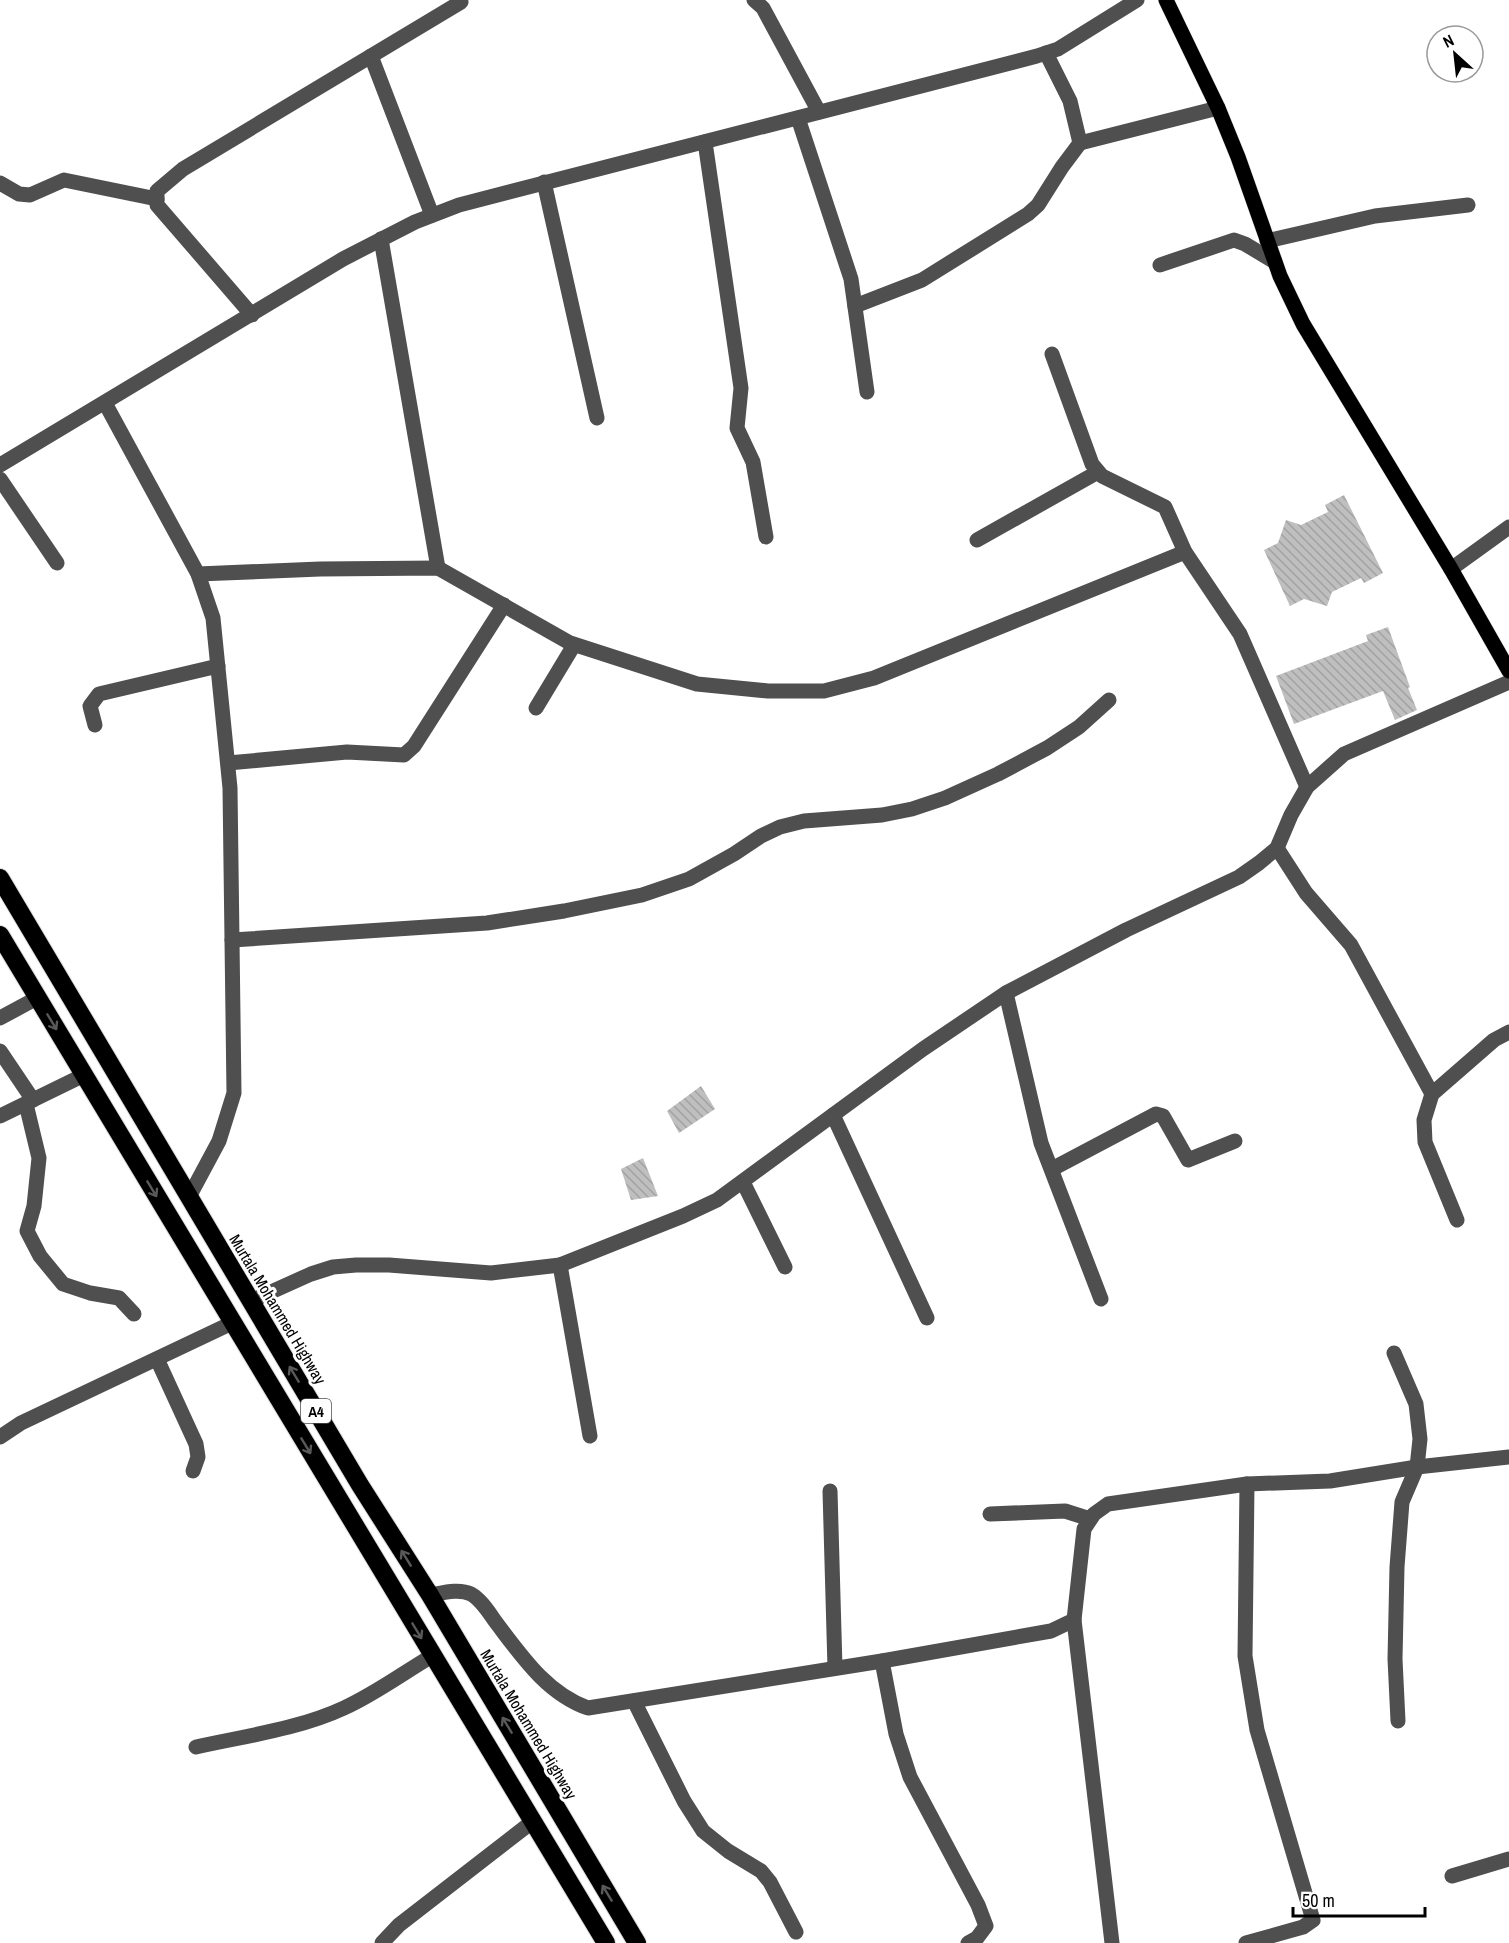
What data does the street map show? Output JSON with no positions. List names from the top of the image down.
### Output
{
  "streets": {
    "highway": ["Murtala Mohammed Highway", "A4"]
  },
  "scale_bar": "50 m",
  "north": "top left"
}
